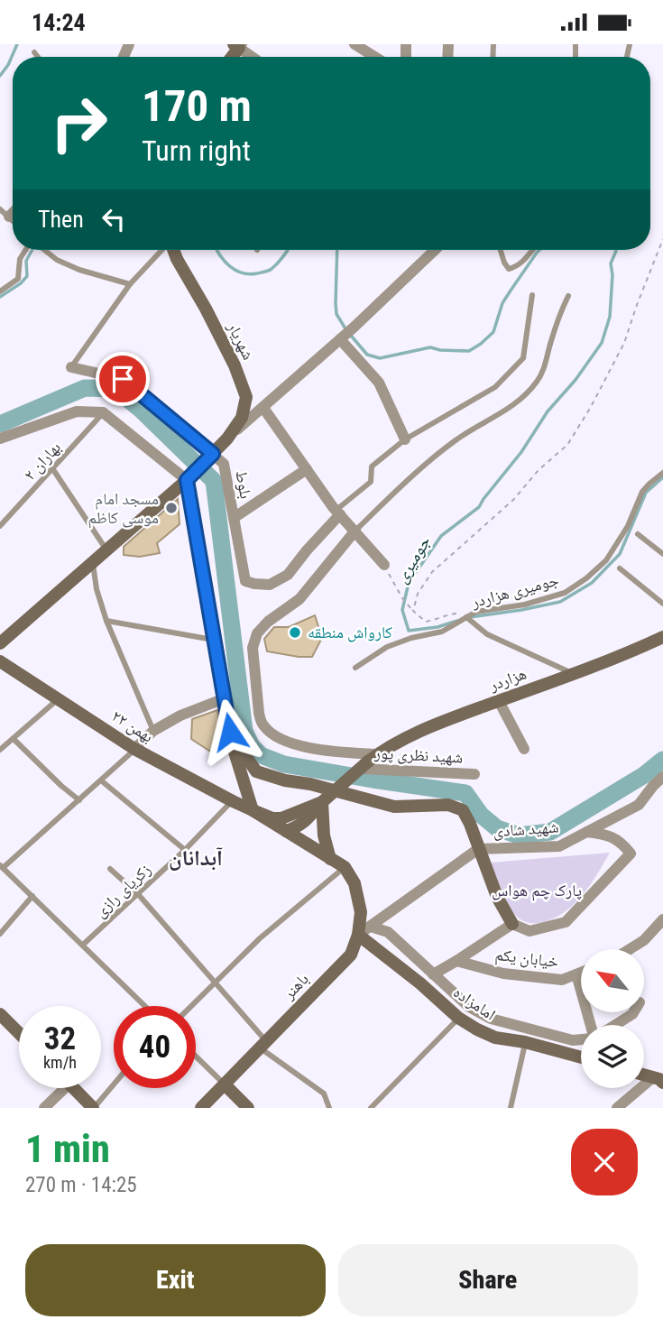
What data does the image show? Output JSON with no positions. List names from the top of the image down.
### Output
{
  "streets": {
    "main road": [
      "شهریار",
      "هزاردر",
      "۲۲ بهمن",
      "باهنر",
      "امامزاده"
    ],
    "street": [
      "بلوط",
      "شهید نظری پور",
      "شهید شادی",
      "خیابان یکم"
    ],
    "lane": ["بهاران ۲", "جومیری هزاردر", "زکریای رازی"]
  },
  "crossings": [
    ["شهریار", "بلوط"],
    ["هزاردر", "شهید نظری پور"],
    ["۲۲ بهمن", "زکریای رازی"],
    ["شهید شادی", "باهنر"],
    ["شهید شادی", "امامزاده"],
    ["باهنر", "امامزاده"]
  ],
  "districts": ["آبدانان"],
  "water": ["جومیری"],
  "parks": ["پارک چم هواس"],
  "places": ["مسجد امام موسی کاظم", "کارواش منطقه"],
  "north": "top left",
  "page": {
    "status": "14:24",
    "turn": ["170 m", "Turn right"],
    "then": "Then",
    "speed": "32 km/h",
    "limit": "40",
    "heading": ["1 min", "270 m · 14:25"],
    "buttons": ["Exit", "Share"]
  }
}
